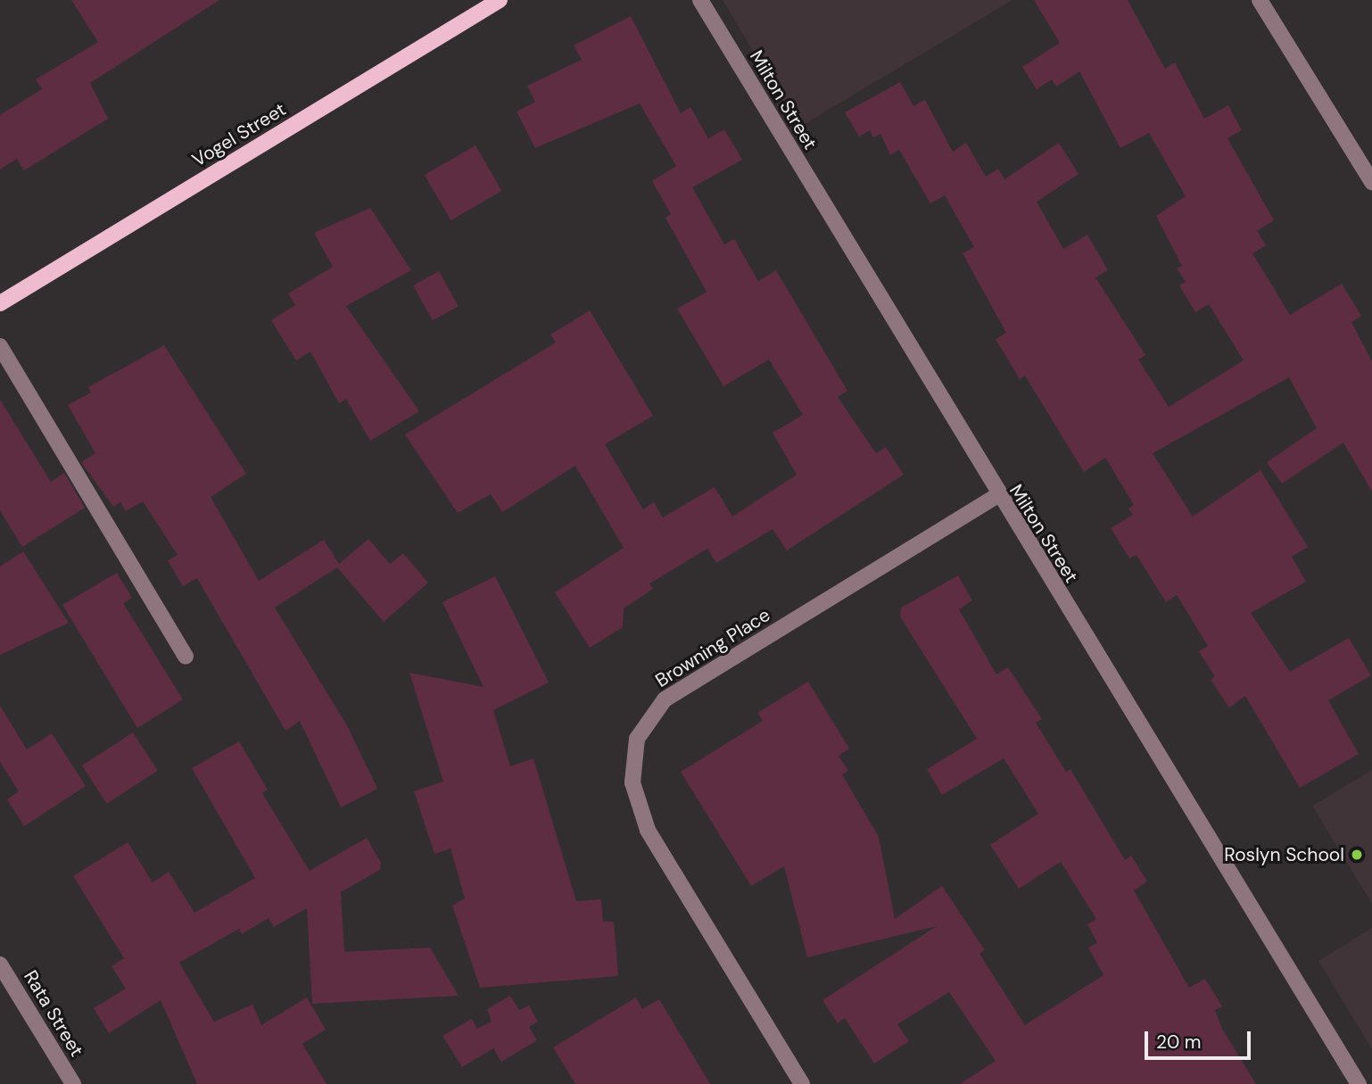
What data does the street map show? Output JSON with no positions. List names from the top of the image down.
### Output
{
  "streets": {
    "main road": ["Vogel Street"],
    "street": ["Milton Street", "Browning Place", "Rata Street"]
  },
  "crossings": [
    ["Milton Street", "Browning Place"]
  ],
  "places": ["Roslyn School"],
  "scale_bar": "20 m"
}
